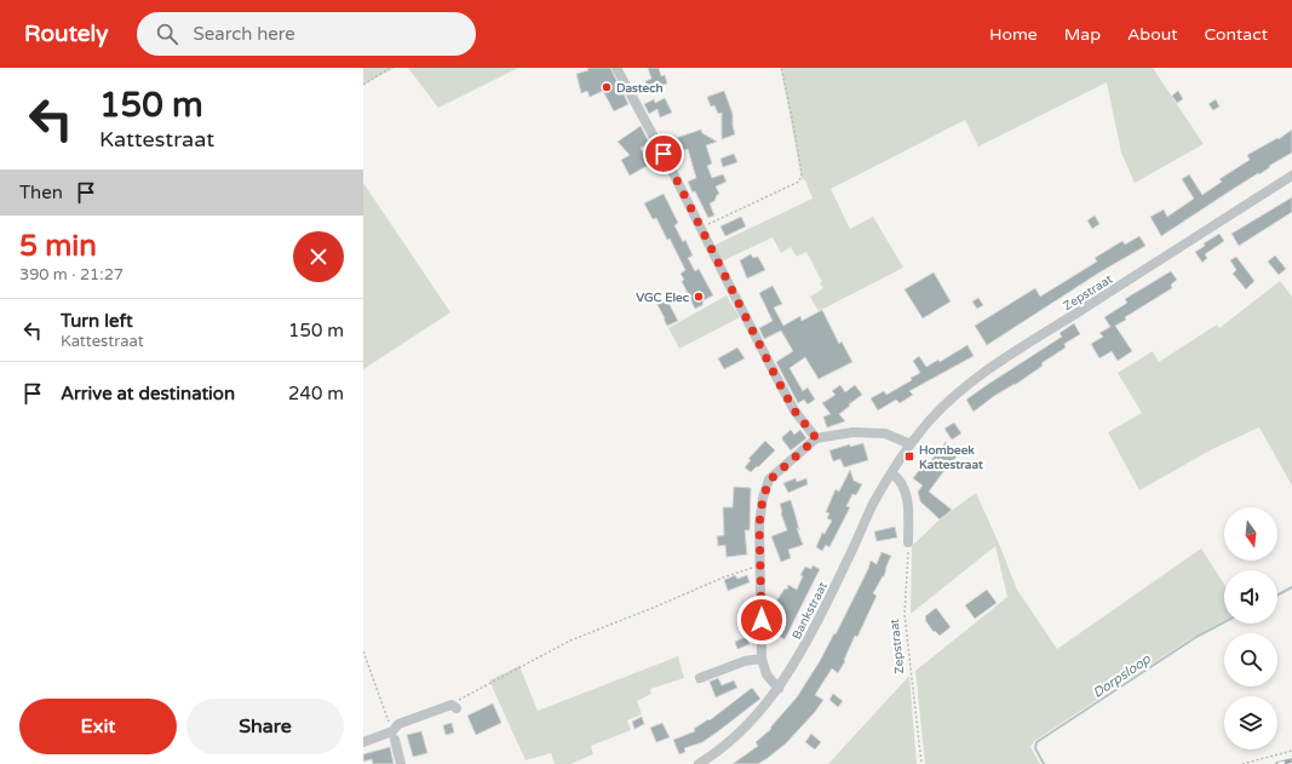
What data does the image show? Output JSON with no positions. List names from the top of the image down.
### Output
{
  "streets": {
    "street": ["Zepstraat", "Bankstraat"]
  },
  "crossings": [
    ["Zepstraat", "Bankstraat"]
  ],
  "water": ["Dorpsloop"],
  "places": {
    "other": ["Dastech", "VGC Elec"],
    "transit": ["Hombeek Kattestraat"]
  },
  "north": "bottom",
  "page": {
    "header": "Routely",
    "search": "Search here",
    "nav": [
      "Home",
      "Map",
      "About",
      "Contact"
    ],
    "turn": ["150 m", "Kattestraat"],
    "then": "Then",
    "heading": ["5 min", "390 m · 21:27"],
    "list": [
      {
        "name": "Turn left",
        "note": "Kattestraat",
        "value": "150 m"
      },
      {
        "name": "Arrive at destination",
        "value": "240 m"
      }
    ],
    "buttons": ["Exit", "Share"]
  }
}
